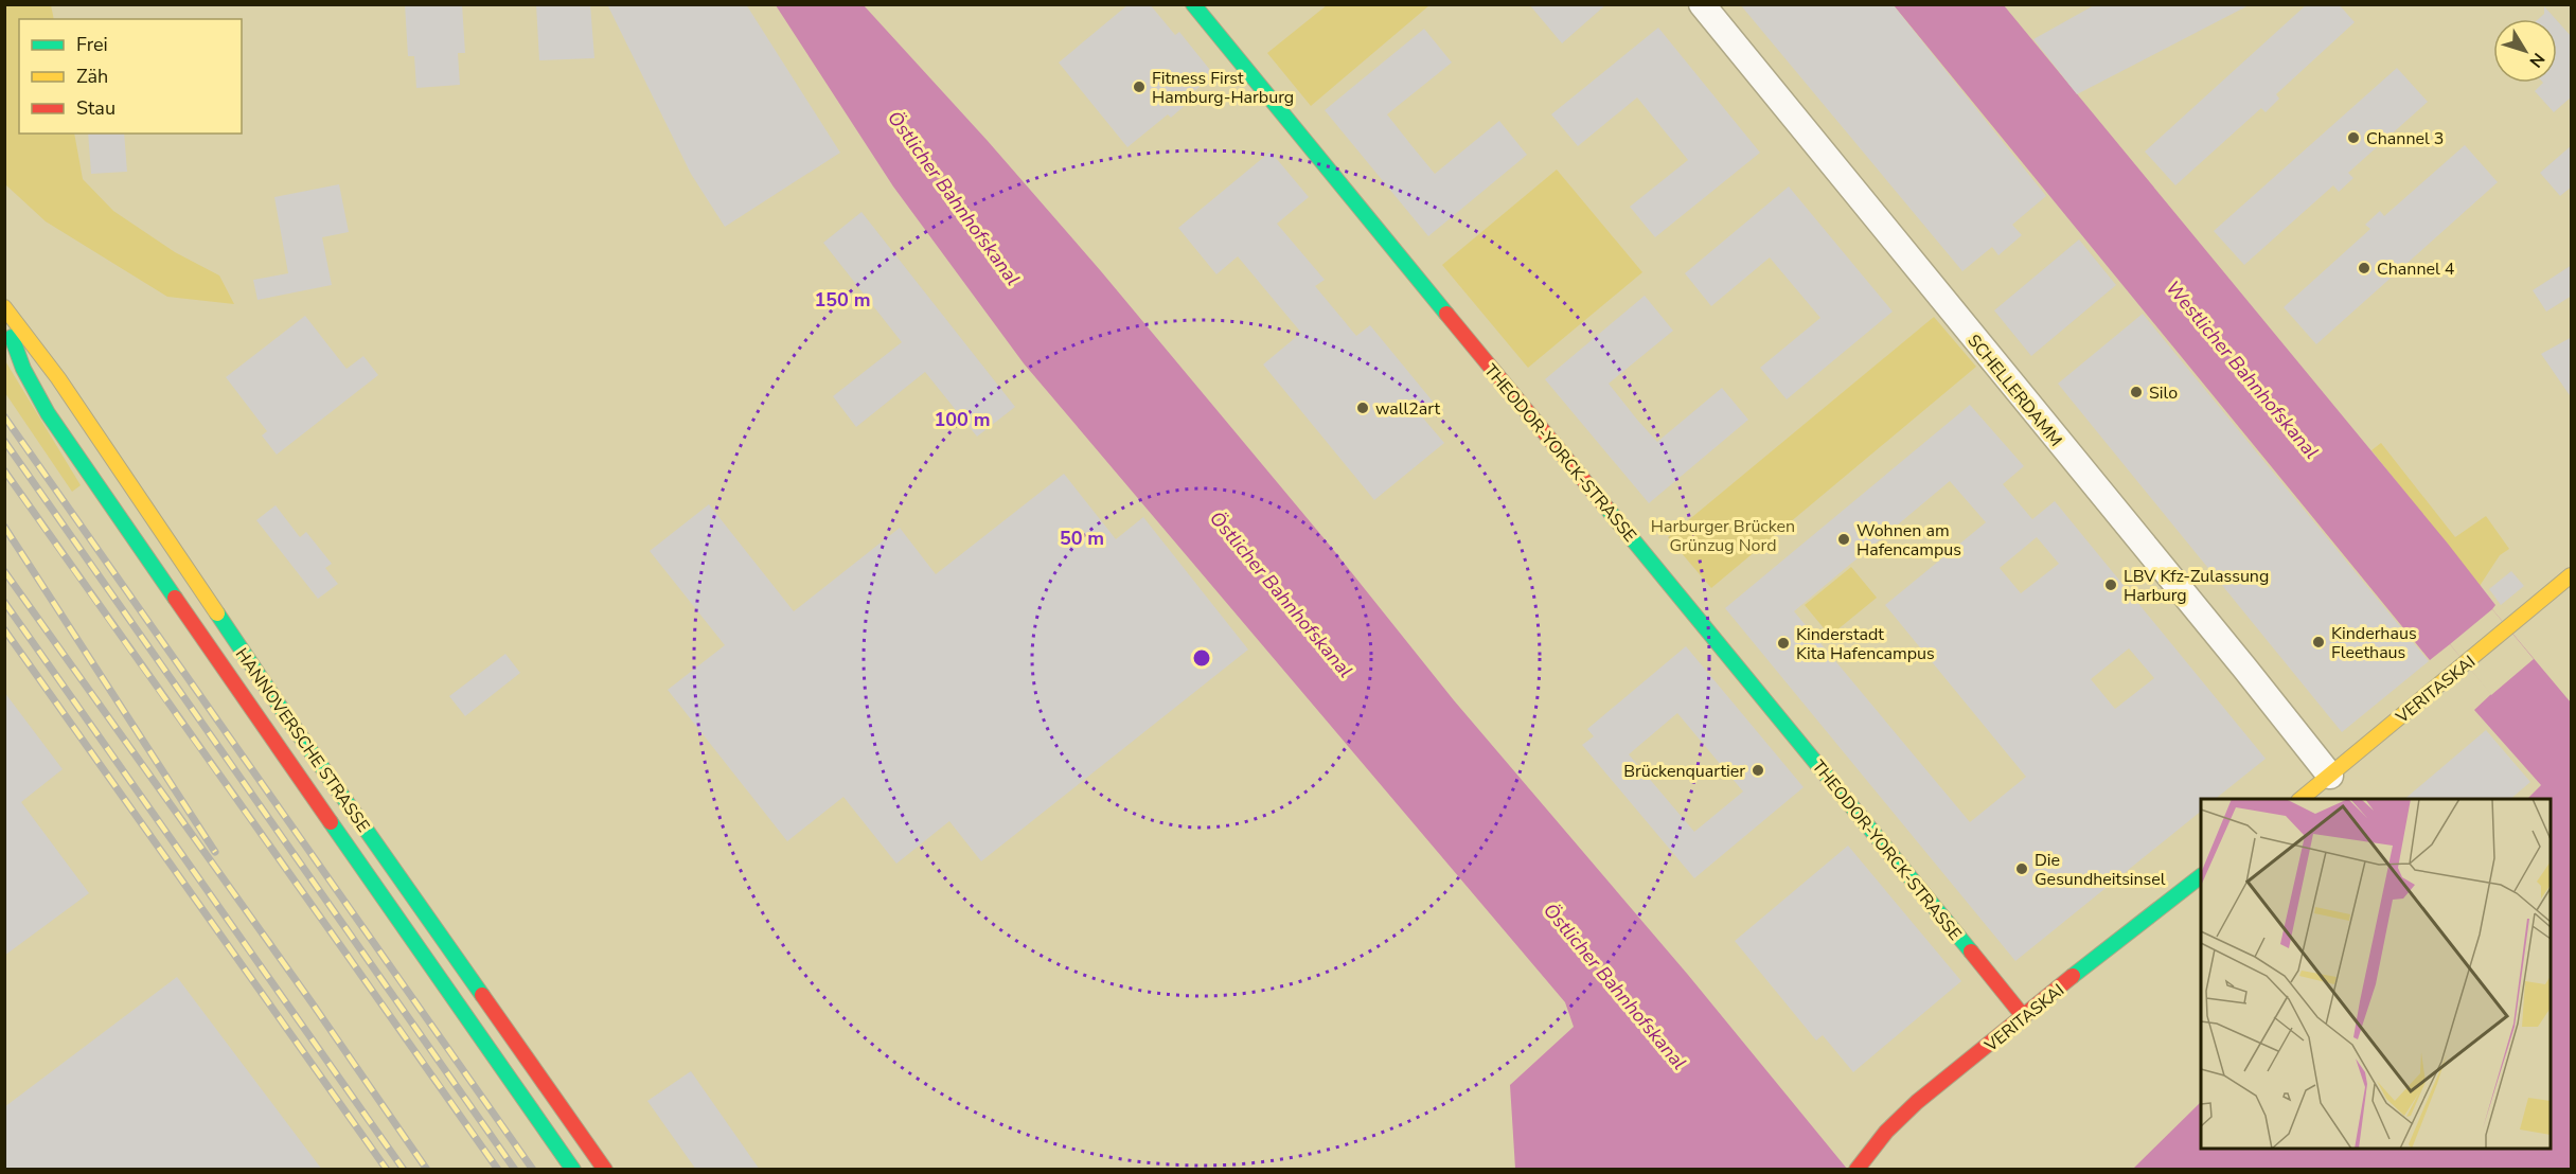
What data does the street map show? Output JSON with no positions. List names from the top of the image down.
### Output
{
  "streets": {
    "main road": ["THEODOR-YORCK-STRASSE", "VERITASKAI", "HANNOVERSCHE STRASSE"],
    "street": ["SCHELLERDAMM"]
  },
  "crossings": [
    ["SCHELLERDAMM", "VERITASKAI"],
    ["THEODOR-YORCK-STRASSE", "VERITASKAI"]
  ],
  "water": ["Östlicher Bahnhofskanal", "Westlicher Bahnhofskanal"],
  "parks": ["Harburger Brücken Grünzug Nord"],
  "places": [
    "Fitness First Hamburg-Harburg",
    "Channel 3",
    "Channel 4",
    "Silo",
    "wall2art",
    "Wohnen am Hafencampus",
    "LBV Kfz-Zulassung Harburg",
    "Kinderhaus Fleethaus",
    "Kinderstadt Kita Hafencampus",
    "Brückenquartier",
    "Die Gesundheitsinsel"
  ],
  "legend": ["Frei", "Zäh", "Stau"],
  "north": "bottom right",
  "rings": ["150 m", "100 m", "50 m"]
}
